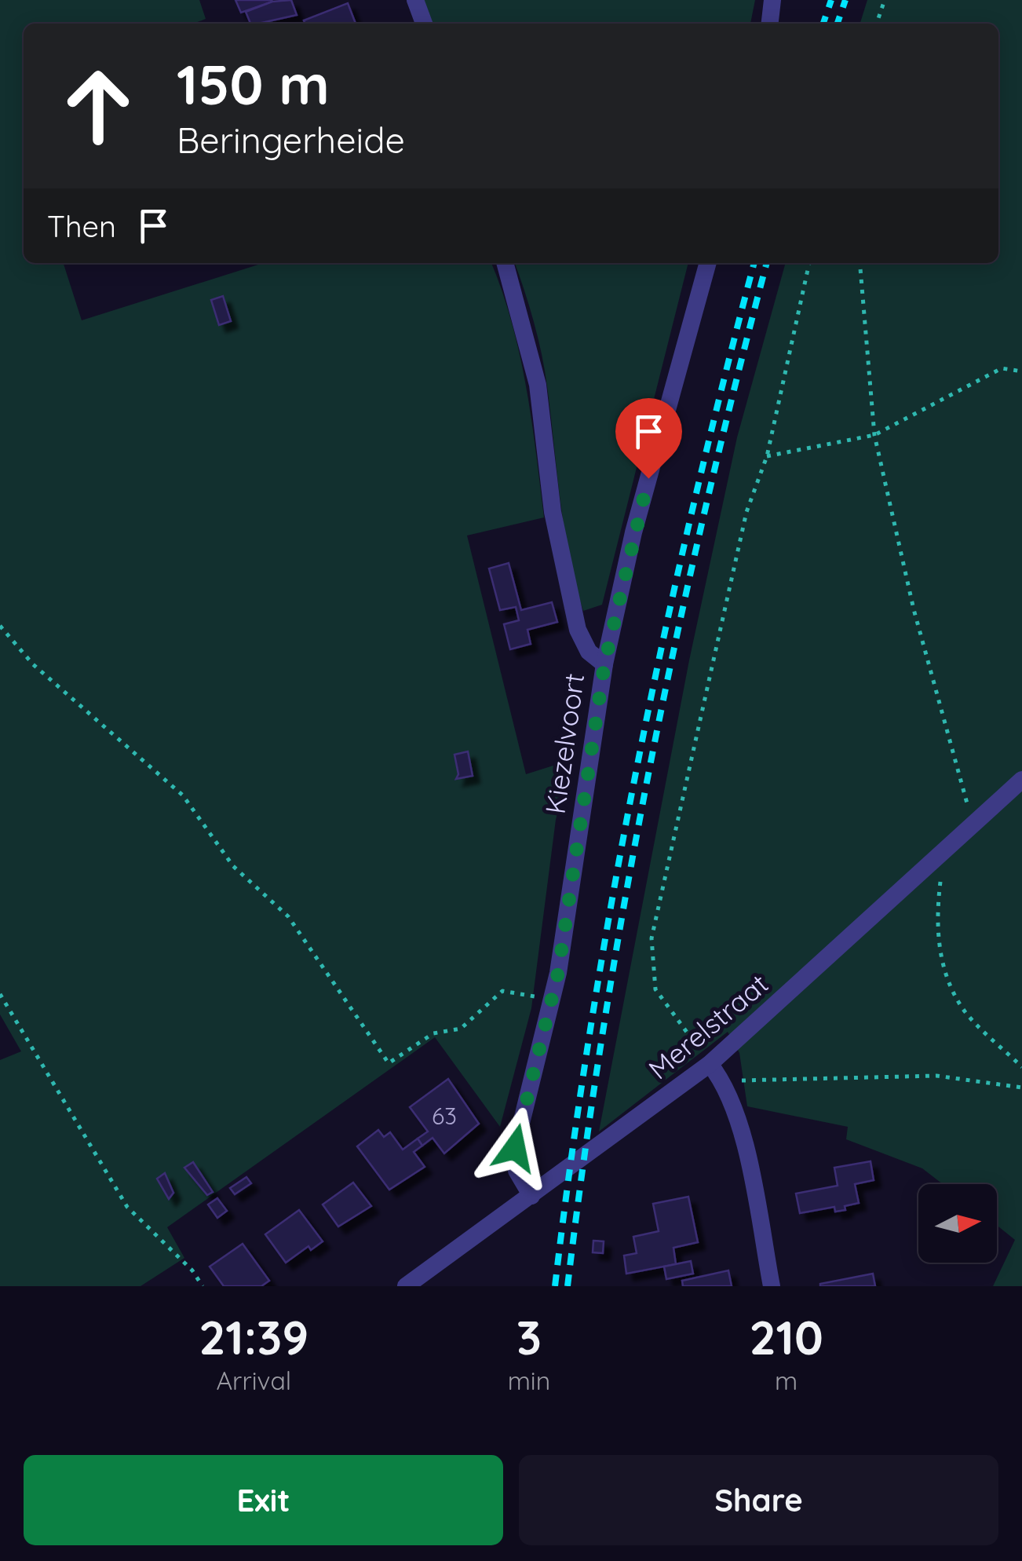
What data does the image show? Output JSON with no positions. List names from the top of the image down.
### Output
{
  "streets": {
    "street": ["Kiezelvoort", "Merelstraat"]
  },
  "crossings": [
    ["Kiezelvoort", "Merelstraat"]
  ],
  "house_numbers": ["63"],
  "north": "right",
  "page": {
    "turn": ["150 m", "Beringerheide"],
    "then": "Then",
    "eta": [
      "21:39",
      "Arrival",
      "3",
      "min",
      "210",
      "m"
    ],
    "buttons": ["Exit", "Share"]
  }
}
